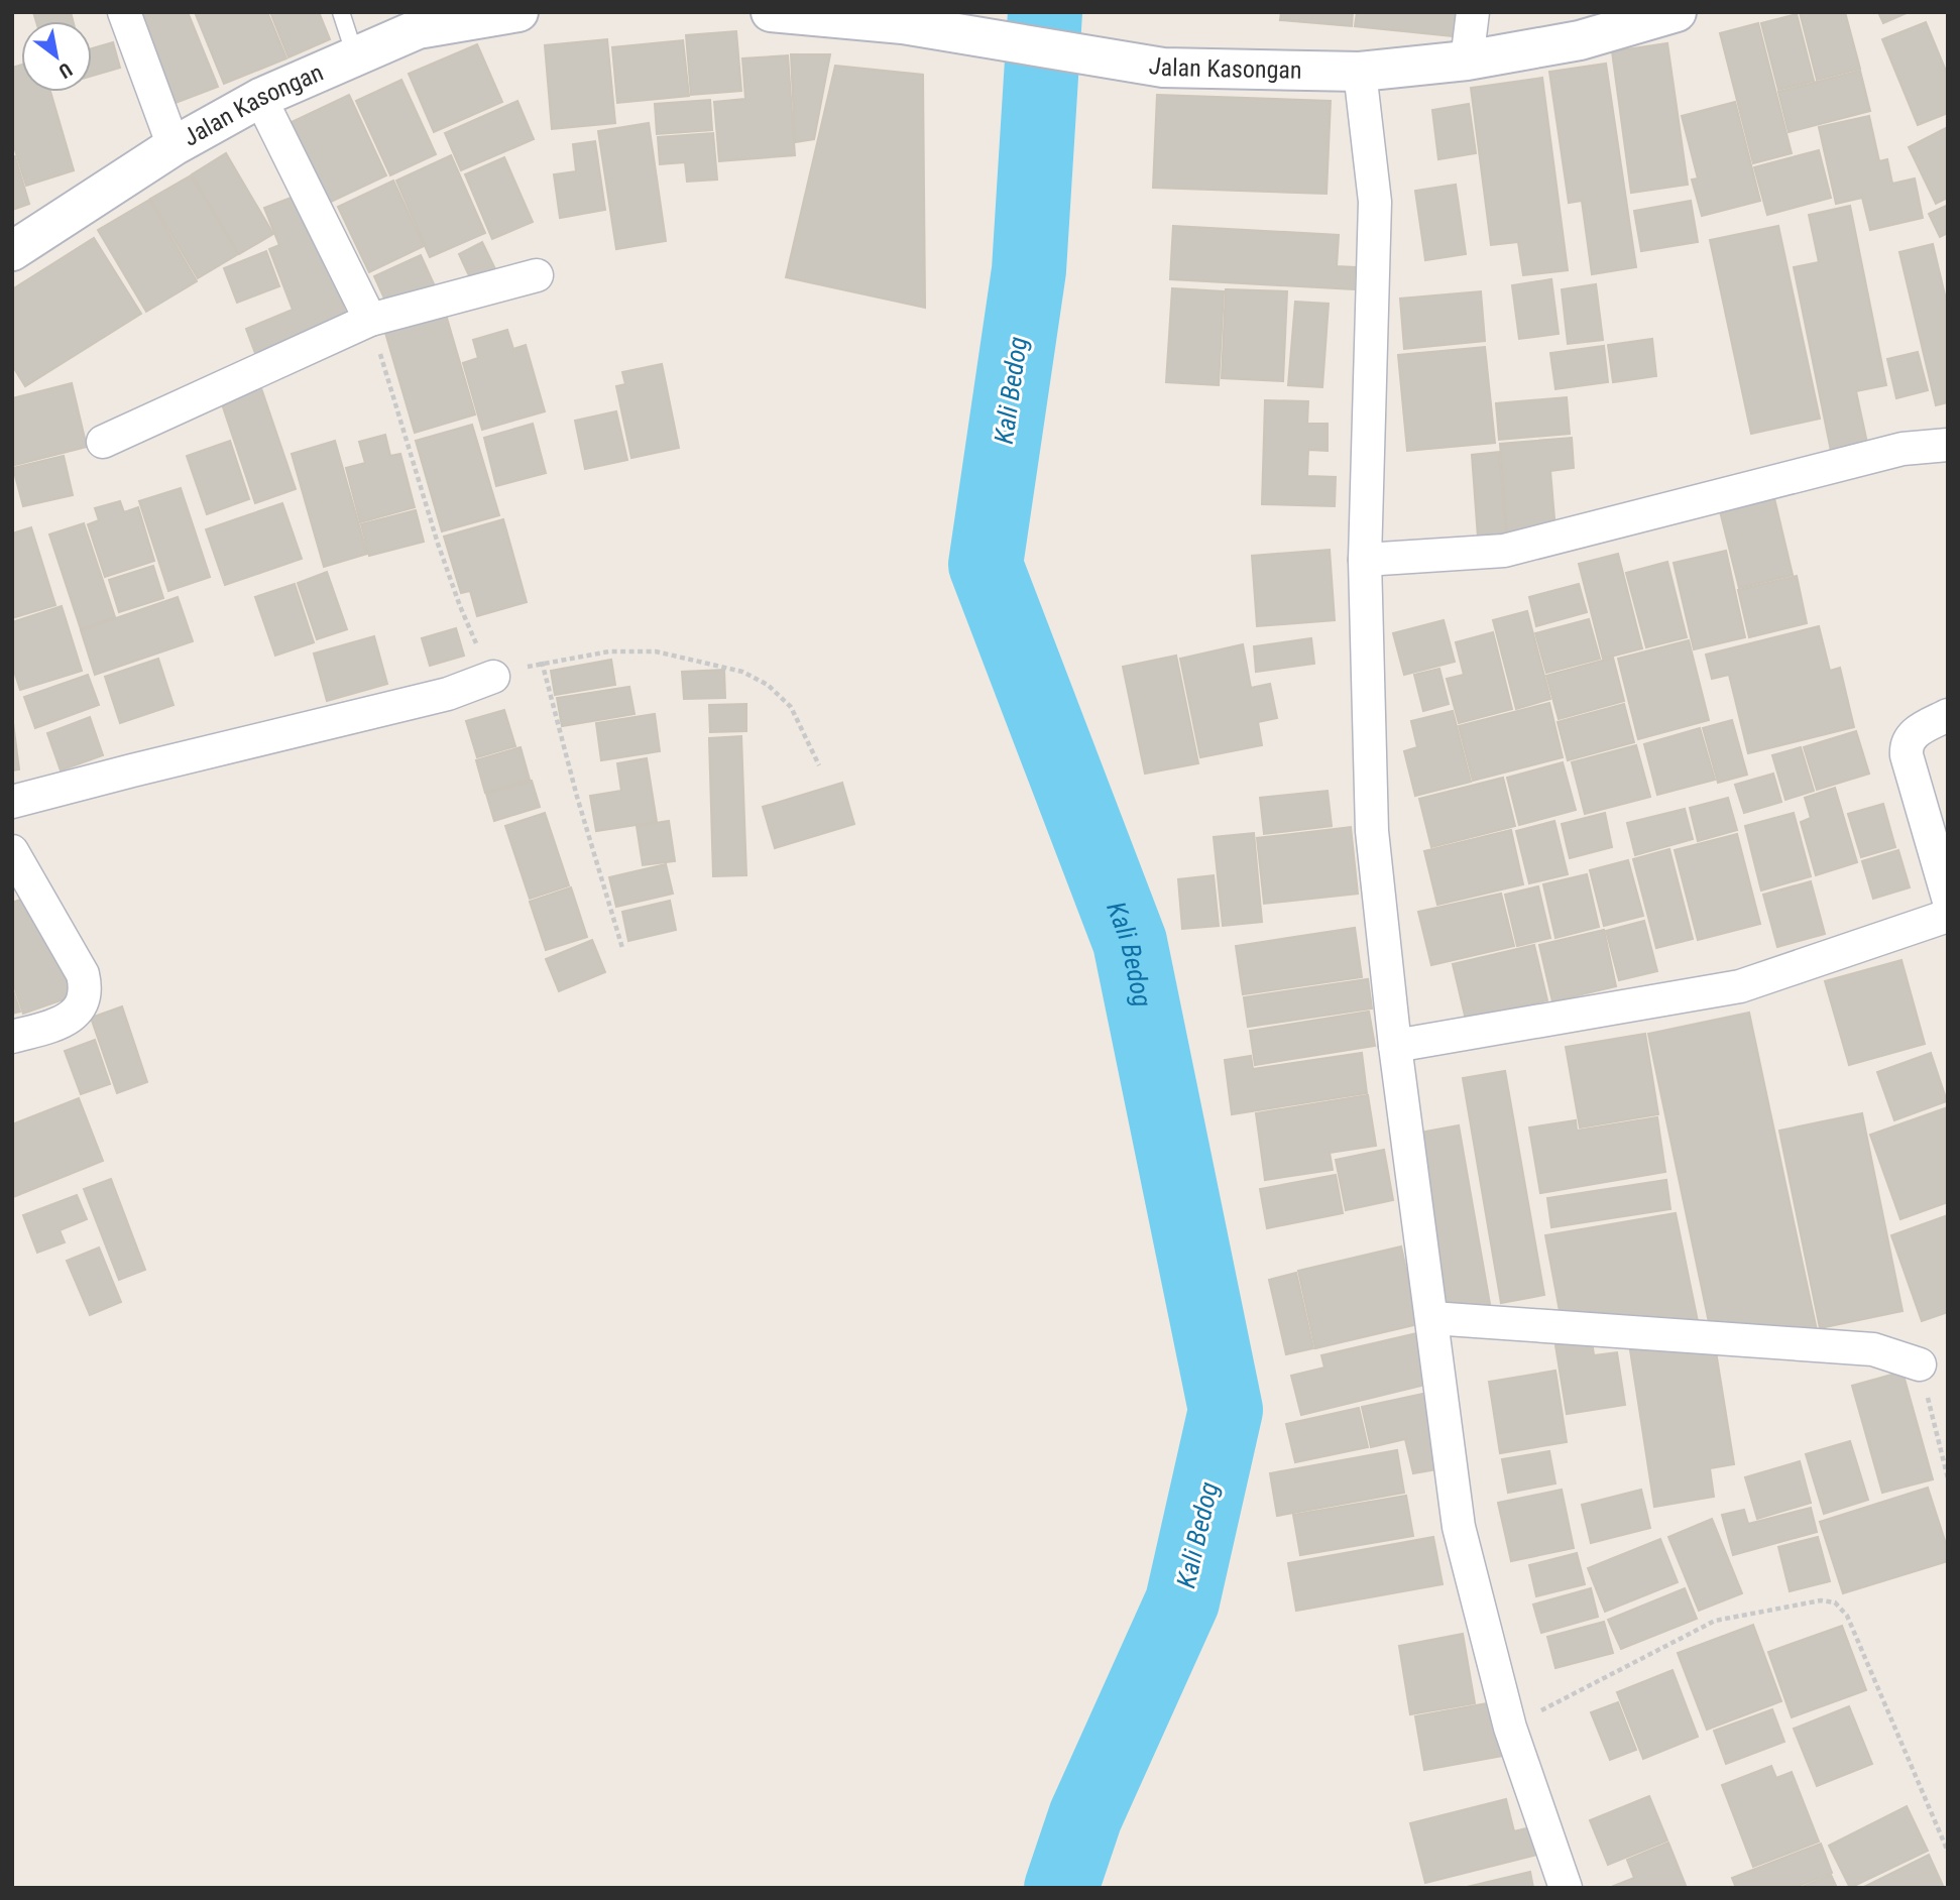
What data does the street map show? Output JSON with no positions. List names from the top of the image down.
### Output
{
  "streets": {
    "main road": ["Jalan Kasongan"]
  },
  "water": ["Kali Bedog"],
  "north": "bottom right"
}
